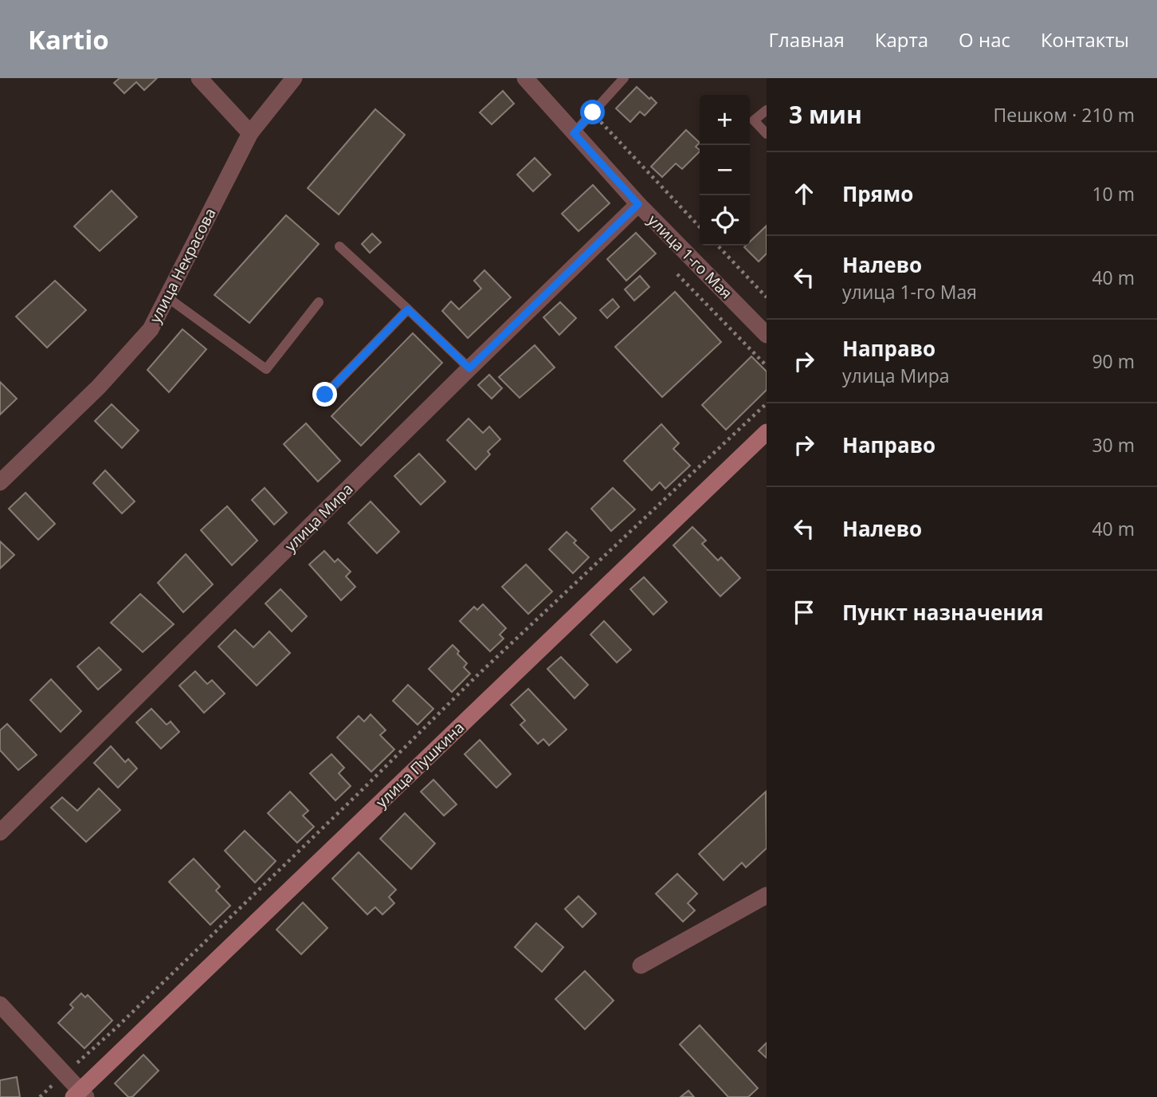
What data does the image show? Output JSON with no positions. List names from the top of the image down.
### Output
{
  "streets": {
    "main road": ["улица Пушкина"],
    "street": ["улица 1-го Мая", "улица Некрасова", "улица Мира"]
  },
  "crossings": [
    ["улица 1-го Мая", "улица Мира"]
  ],
  "page": {
    "header": "Kartio",
    "nav": [
      "Главная",
      "Карта",
      "О нас",
      "Контакты"
    ],
    "heading": ["3 мин", "Пешком · 210 m"],
    "map_buttons": ["+", "−"],
    "list": [
      ["Прямо", "10 m"],
      ["Налево", "улица 1-го Мая", "40 m"],
      ["Направо", "улица Мира", "90 m"],
      ["Направо", "30 m"],
      ["Налево", "40 m"],
      "Пункт назначения"
    ]
  }
}
